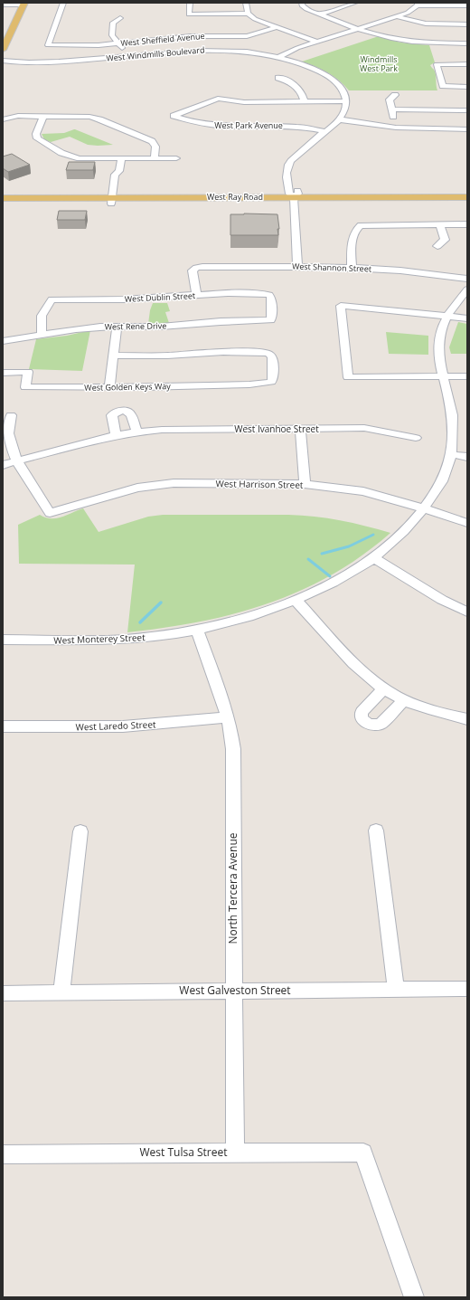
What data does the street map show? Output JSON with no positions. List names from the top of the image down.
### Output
{
  "streets": {
    "main road": ["West Ray Road"],
    "street": [
      "West Sheffield Avenue",
      "West Windmills Boulevard",
      "West Park Avenue",
      "West Shannon Street",
      "West Dublin Street",
      "West Rene Drive",
      "West Golden Keys Way",
      "West Ivanhoe Street",
      "West Harrison Street",
      "West Monterey Street",
      "West Laredo Street",
      "North Tercera Avenue",
      "West Galveston Street",
      "West Tulsa Street"
    ]
  },
  "crossings": [
    ["West Shannon Street", "West Dublin Street"],
    ["West Dublin Street", "West Rene Drive"],
    ["West Ivanhoe Street", "West Harrison Street"],
    ["West Harrison Street", "West Monterey Street"],
    ["West Monterey Street", "North Tercera Avenue"],
    ["West Laredo Street", "North Tercera Avenue"],
    ["North Tercera Avenue", "West Galveston Street"],
    ["North Tercera Avenue", "West Tulsa Street"]
  ],
  "parks": ["Windmills West Park"]
}
